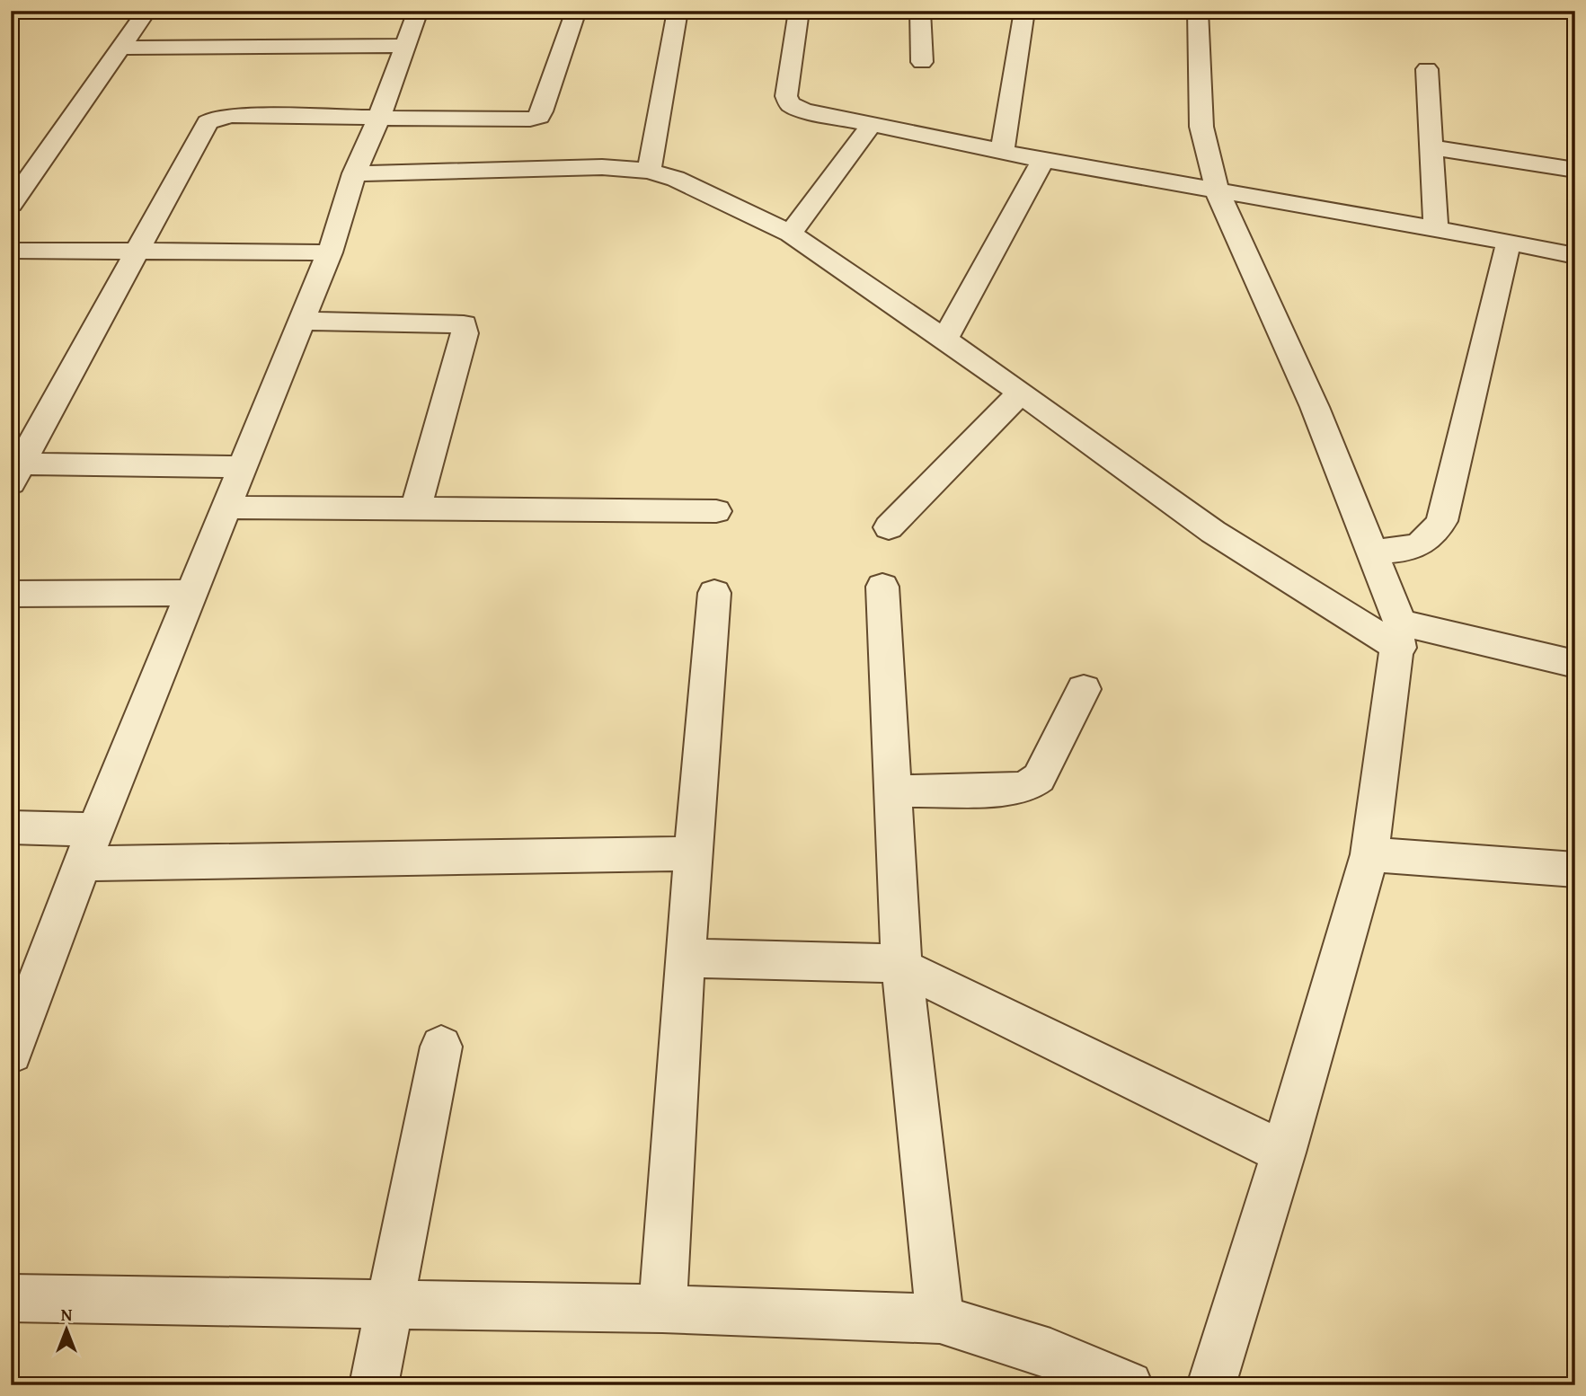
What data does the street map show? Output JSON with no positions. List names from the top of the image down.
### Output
{
  "north": "top"
}
